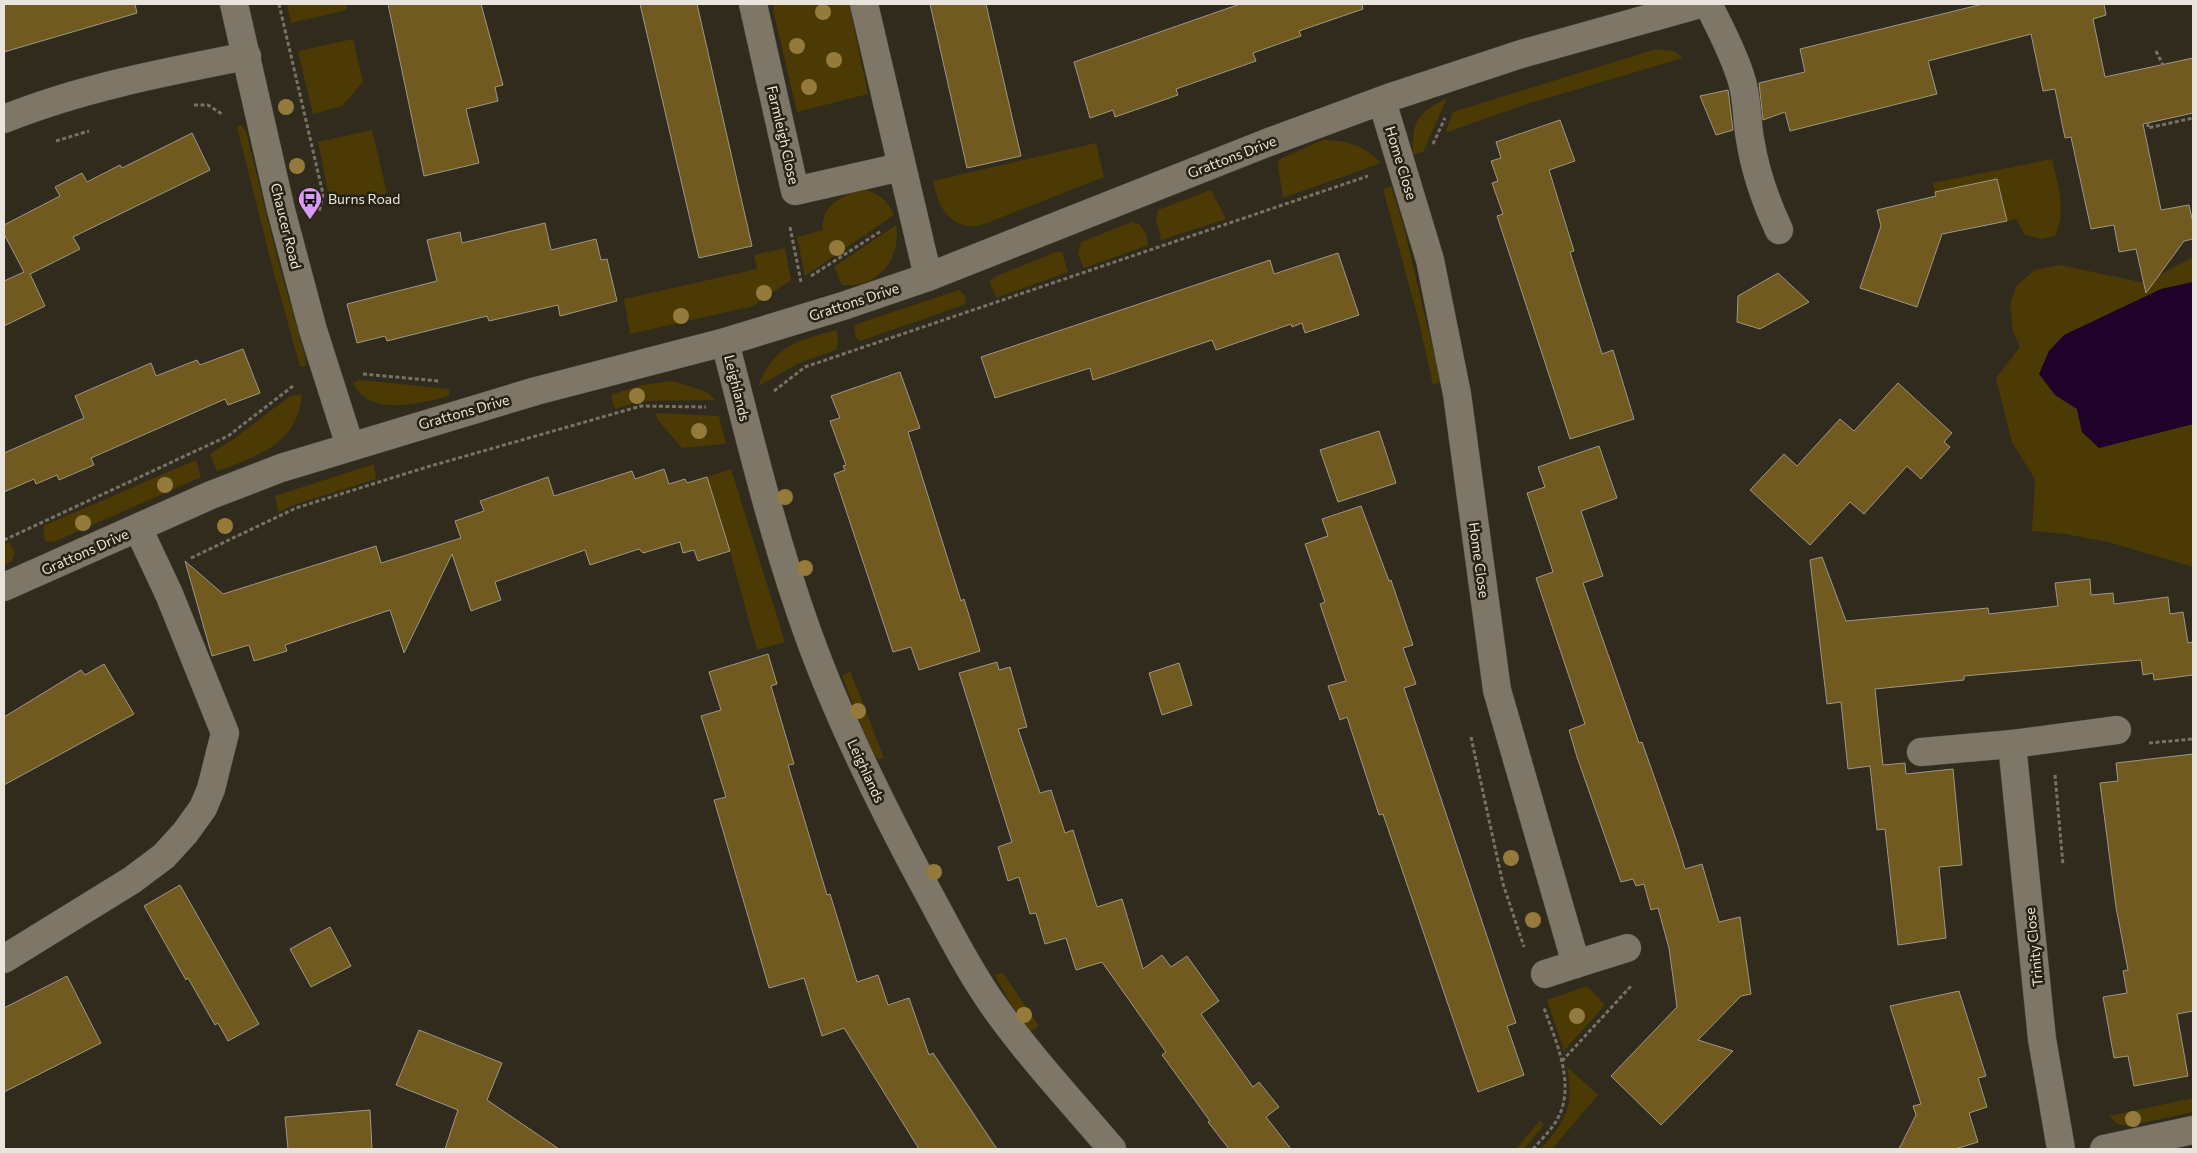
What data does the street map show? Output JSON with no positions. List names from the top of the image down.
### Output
{
  "streets": {
    "street": [
      "Farmleigh Close",
      "Grattons Drive",
      "Home Close",
      "Chaucer Road",
      "Leighlands",
      "Trinity Close"
    ]
  },
  "crossings": [
    ["Grattons Drive", "Home Close"],
    ["Grattons Drive", "Chaucer Road"],
    ["Grattons Drive", "Leighlands"]
  ],
  "places": {
    "bus stop": ["Burns Road"]
  }
}
